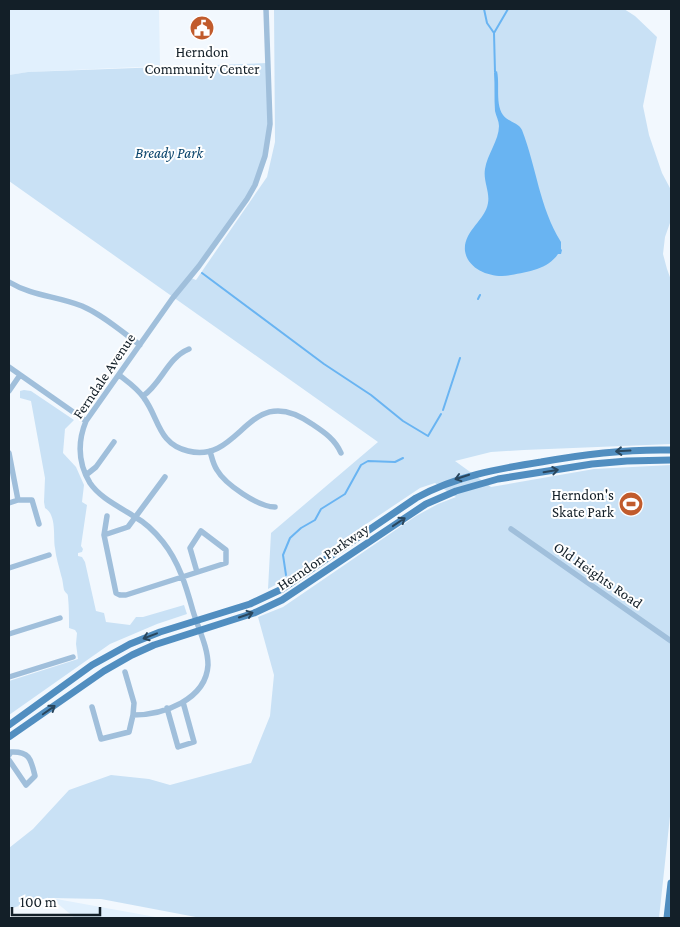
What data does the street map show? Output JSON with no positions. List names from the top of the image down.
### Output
{
  "streets": {
    "main road": ["Herndon Parkway"],
    "street": ["Ferndale Avenue", "Old Heights Road"]
  },
  "crossings": [
    ["Ferndale Avenue", "Herndon Parkway"]
  ],
  "parks": ["Bready Park"],
  "places": {
    "public building": ["Herndon Community Center"],
    "sports": ["Herndon's Skate Park"]
  },
  "scale_bar": "100 m"
}
